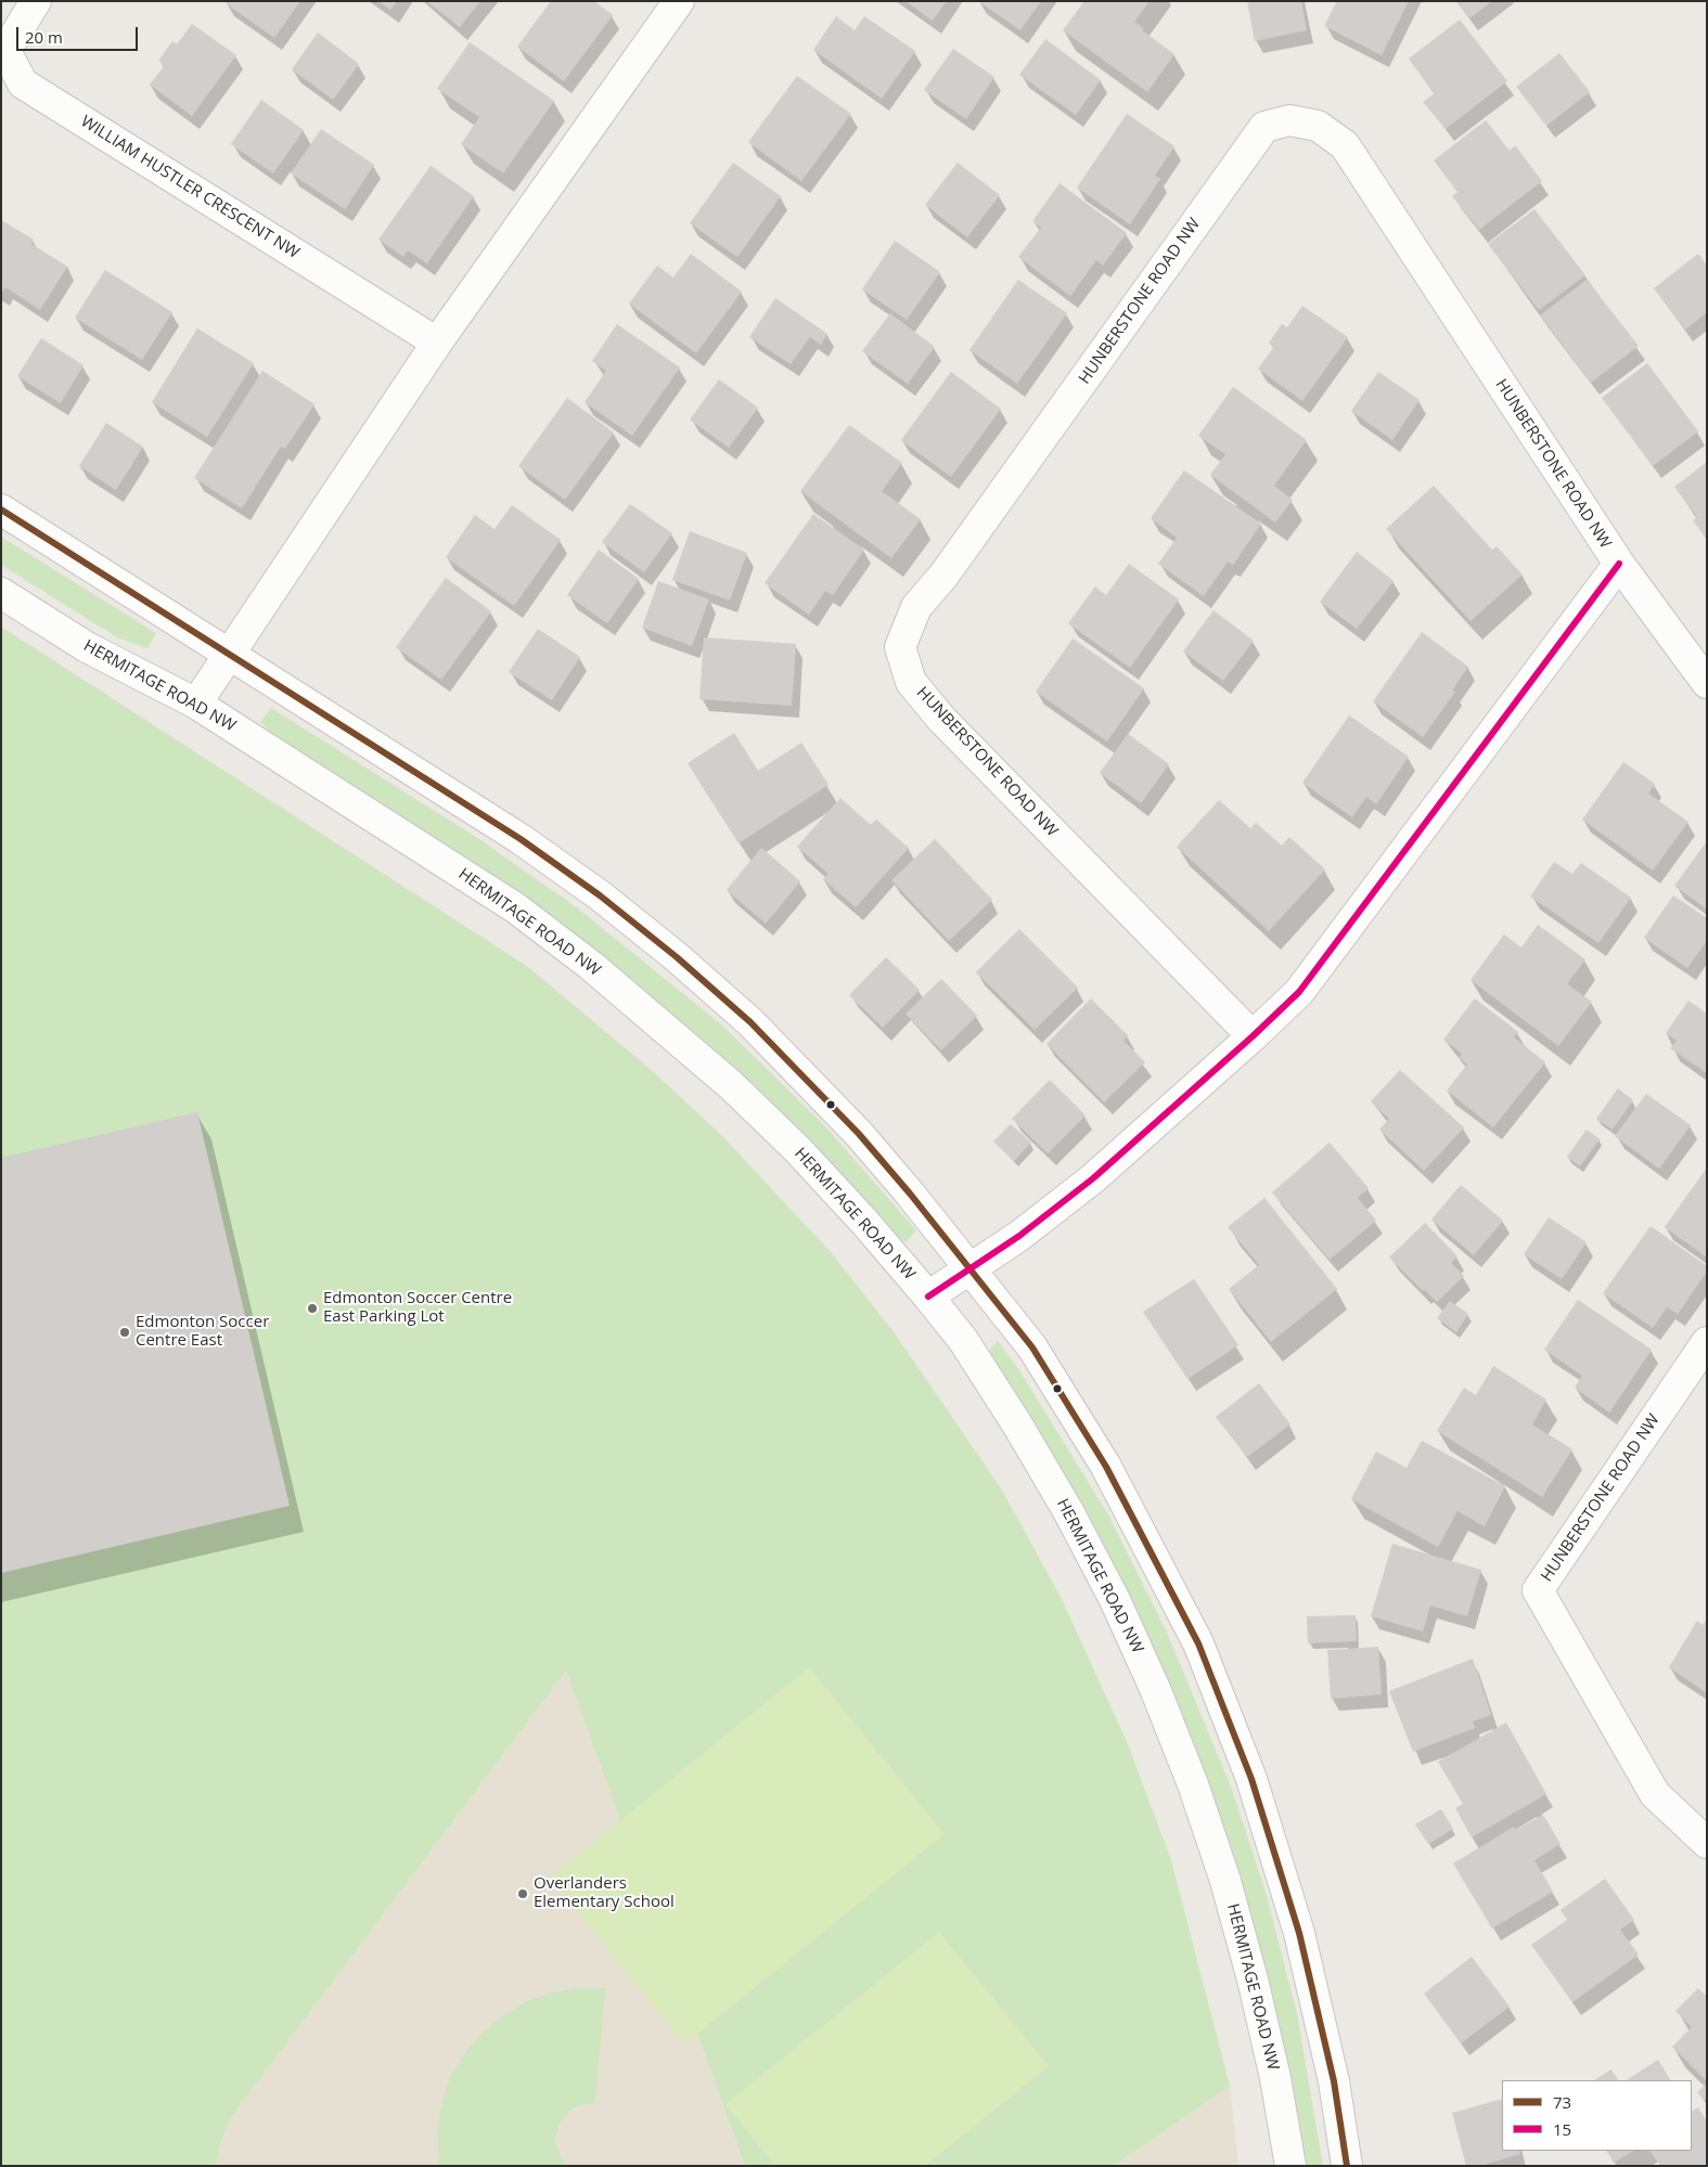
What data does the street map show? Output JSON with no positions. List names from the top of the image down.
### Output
{
  "streets": {
    "street": ["WILLIAM HUSTLER CRESCENT NW", "HUNBERSTONE ROAD NW", "HERMITAGE ROAD NW"]
  },
  "places": ["Edmonton Soccer Centre East Parking Lot", "Edmonton Soccer Centre East", "Overlanders Elementary School"],
  "lines": ["transit line 73", "transit line 15"],
  "legend": ["73", "15"],
  "scale_bar": "20 m"
}
